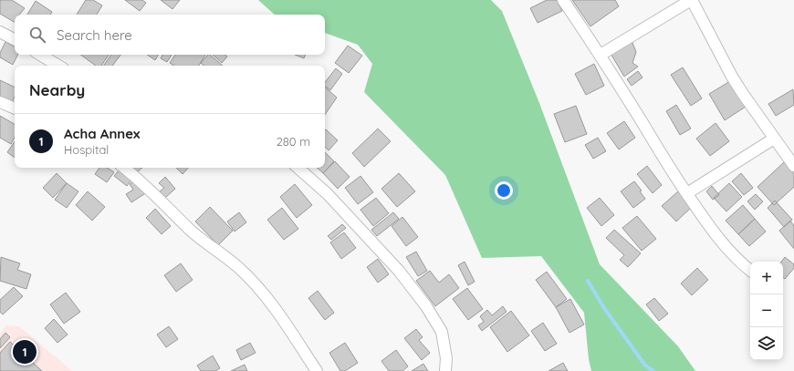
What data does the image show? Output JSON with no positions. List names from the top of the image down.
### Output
{
  "page": {
    "search": "Search here",
    "heading": "Nearby",
    "list": [
      {
        "mark": "1",
        "name": "Acha Annex",
        "note": "Hospital",
        "value": "280 m"
      }
    ],
    "map_buttons": ["+", "−"],
    "pins": "1"
  }
}
